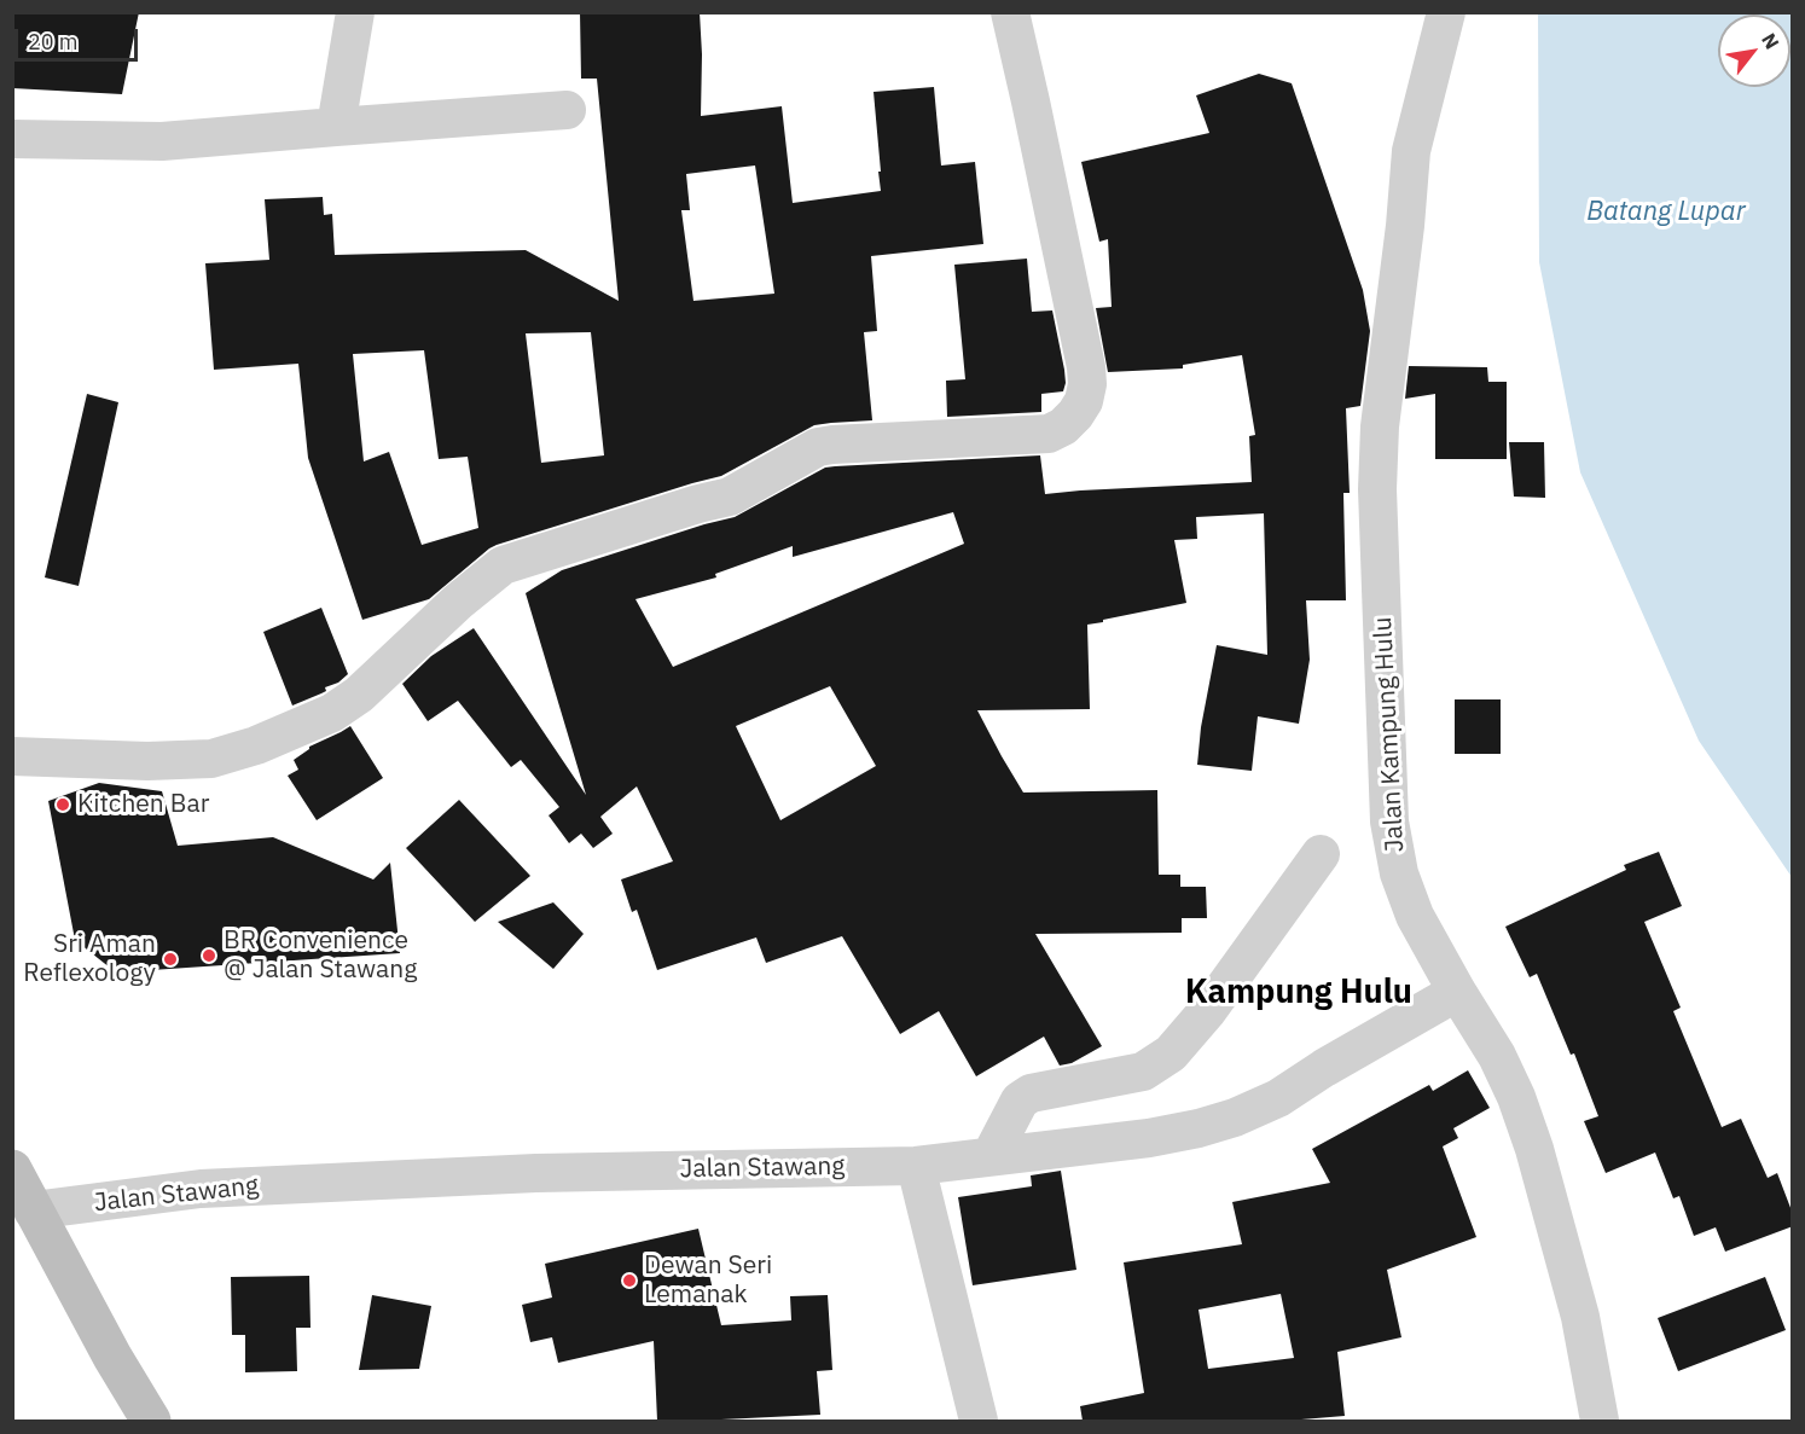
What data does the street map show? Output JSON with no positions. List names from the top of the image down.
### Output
{
  "streets": {
    "street": ["Jalan Kampung Hulu", "Jalan Stawang"]
  },
  "crossings": [
    ["Jalan Kampung Hulu", "Jalan Stawang"]
  ],
  "districts": ["Kampung Hulu"],
  "water": ["Batang Lupar"],
  "places": [
    "Kitchen Bar",
    "BR Convenience @ Jalan Stawang",
    "Sri Aman Reflexology",
    "Dewan Seri Lemanak"
  ],
  "scale_bar": "20 m",
  "north": "top right"
}
